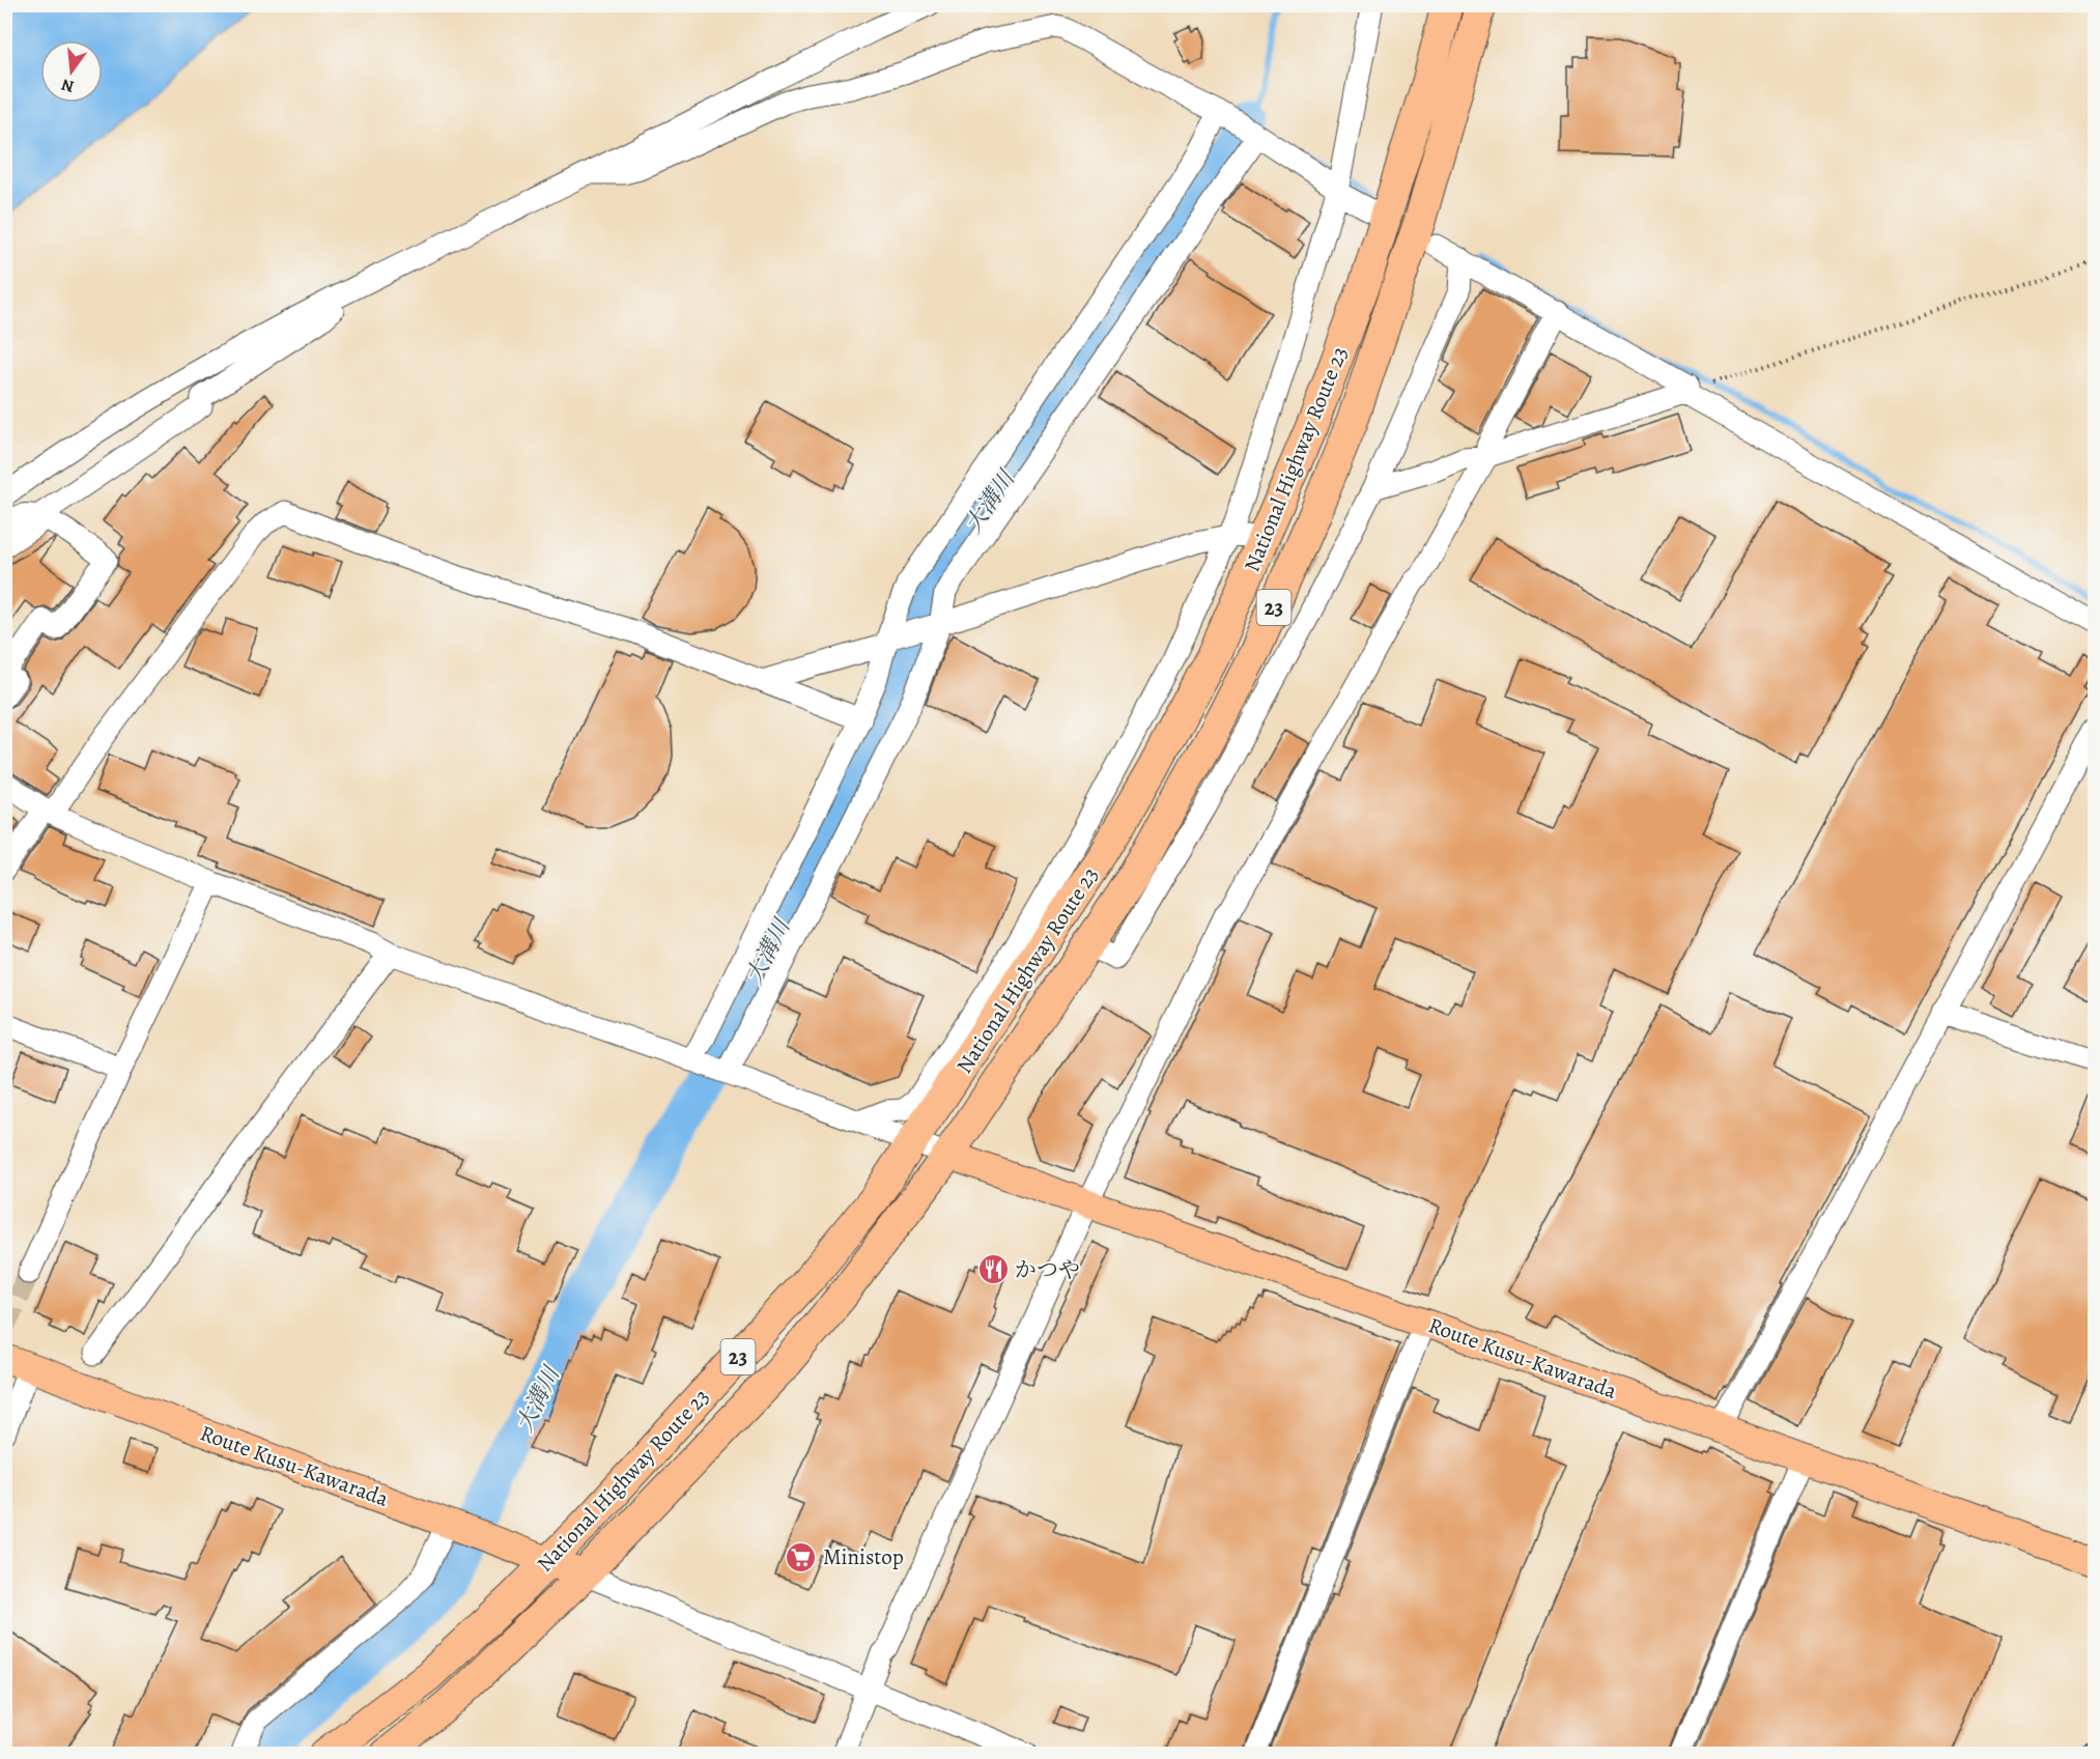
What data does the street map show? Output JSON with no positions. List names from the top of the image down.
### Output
{
  "streets": {
    "highway": ["National Highway Route 23", "23"],
    "main road": ["Route Kusu-Kawarada"]
  },
  "crossings": [
    ["National Highway Route 23", "Route Kusu-Kawarada"]
  ],
  "water": ["大溝川"],
  "places": {
    "restaurant": ["かつや"],
    "supermarket": ["Ministop"]
  },
  "north": "bottom"
}
